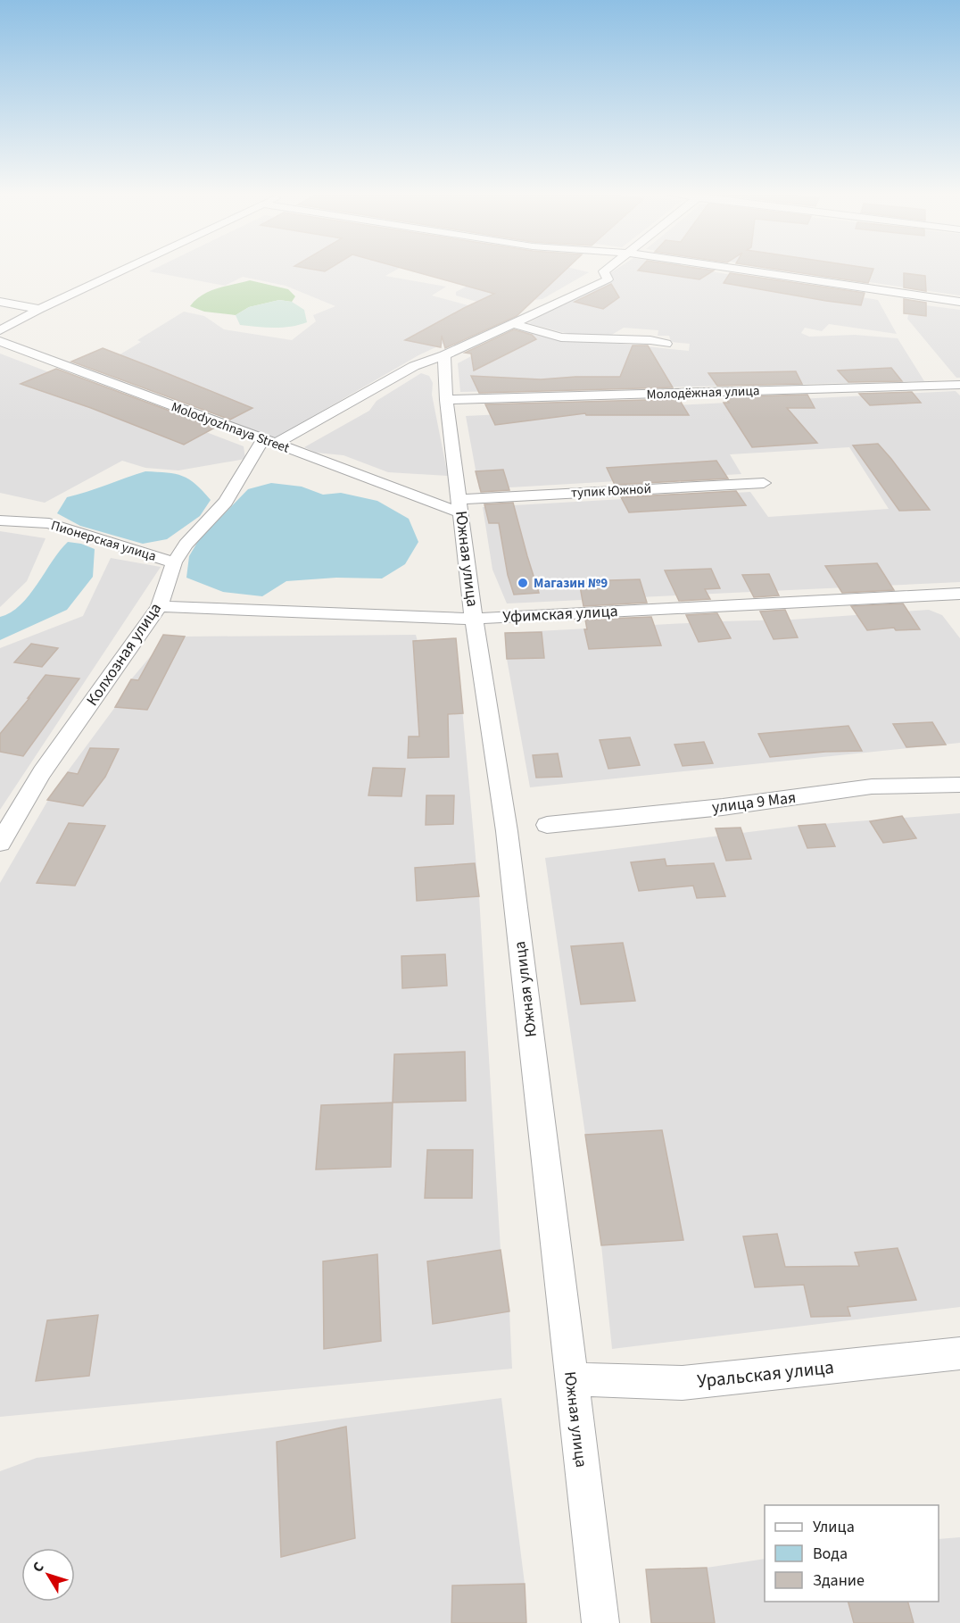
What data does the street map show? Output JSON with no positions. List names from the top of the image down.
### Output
{
  "streets": {
    "street": [
      "Молодёжная улица",
      "Molodyozhnaya Street",
      "тупик Южной",
      "Пионерская улица",
      "Южная улица",
      "Уфимская улица",
      "Колхозная улица",
      "улица 9 Мая",
      "Уральская улица"
    ]
  },
  "crossings": [
    ["Молодёжная улица", "Южная улица"],
    ["Molodyozhnaya Street", "тупик Южной"],
    ["Molodyozhnaya Street", "Южная улица"],
    ["Molodyozhnaya Street", "Колхозная улица"],
    ["тупик Южной", "Южная улица"],
    ["Пионерская улица", "Колхозная улица"],
    ["Южная улица", "Уфимская улица"],
    ["Южная улица", "Уральская улица"],
    ["Уфимская улица", "Колхозная улица"]
  ],
  "places": ["Магазин №9"],
  "legend": ["Улица", "Вода", "Здание"],
  "north": "top left"
}
